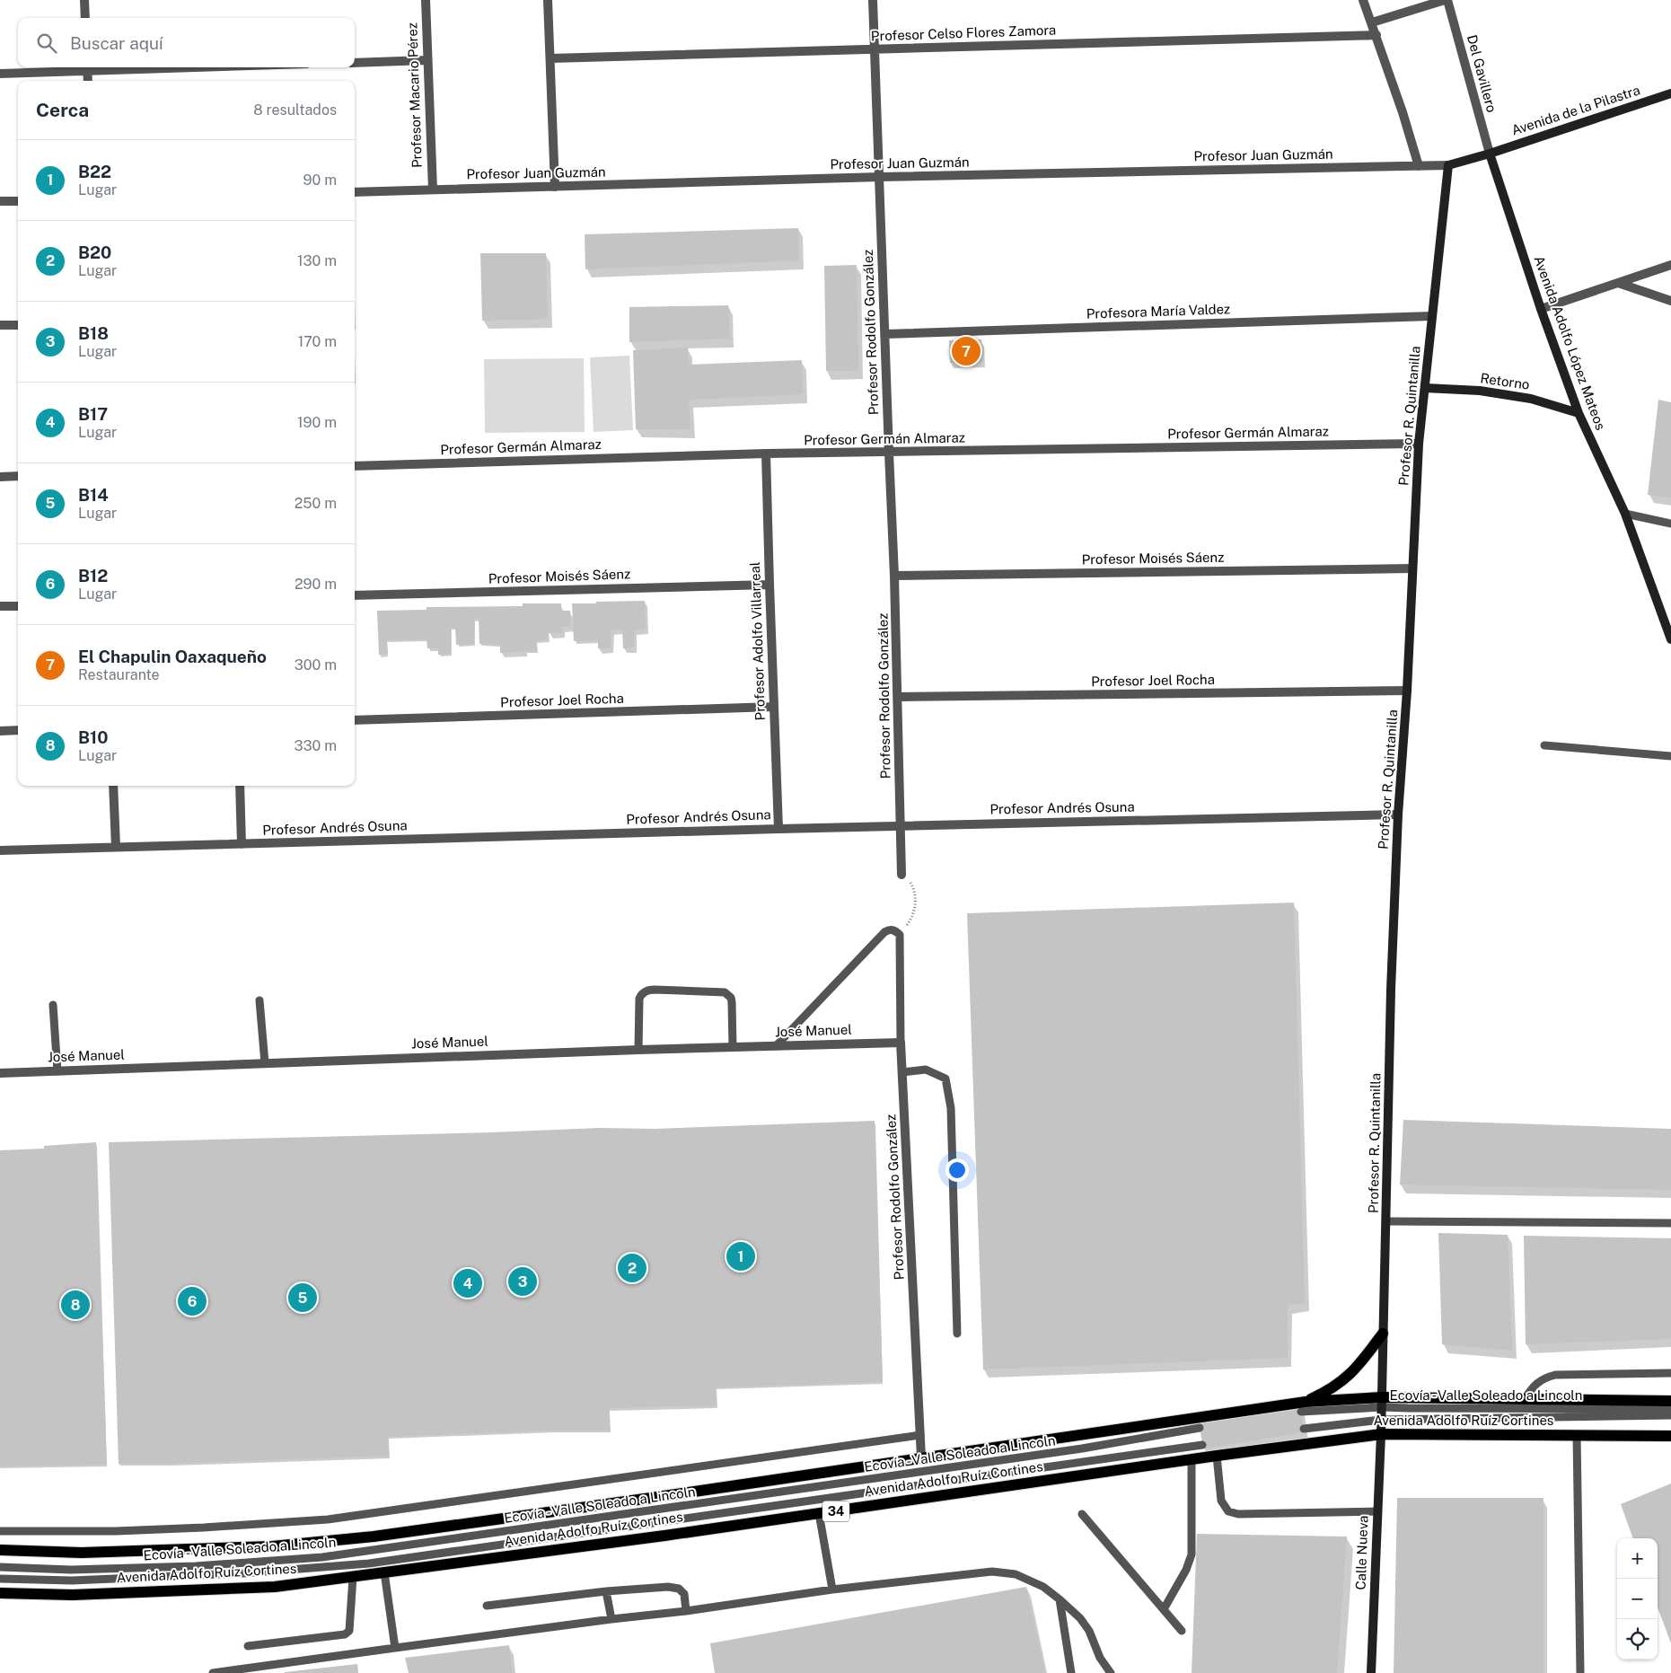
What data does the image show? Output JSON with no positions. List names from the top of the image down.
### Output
{
  "streets": {
    "main road": ["Avenida Adolfo Ruíz Cortines", "34"],
    "street": [
      "Profesor Celso Flores Zamora",
      "Del Gavillero",
      "Profesor Macario Pérez",
      "Avenida de la Pilastra",
      "Profesor Juan Guzmán",
      "Profesora María Valdez",
      "Profesor Rodolfo González",
      "Avenida Adolfo López Mateos",
      "Retorno",
      "Profesor R. Quintanilla",
      "Profesor Germán Almaraz",
      "Profesor Moisés Sáenz",
      "Profesor Adolfo Villarreal",
      "Profesor Joel Rocha",
      "Profesor Andrés Osuna",
      "José Manuel",
      "Calle Nueva"
    ],
    "lane": ["Ecovía - Valle Soleado a Lincoln"]
  },
  "crossings": [
    ["Profesor Celso Flores Zamora", "Profesor Rodolfo González"],
    ["Del Gavillero", "Avenida de la Pilastra"],
    ["Del Gavillero", "Avenida Adolfo López Mateos"],
    ["Profesor Macario Pérez", "Profesor Juan Guzmán"],
    ["Avenida de la Pilastra", "Profesor Juan Guzmán"],
    ["Avenida de la Pilastra", "Avenida Adolfo López Mateos"],
    ["Avenida de la Pilastra", "Profesor R. Quintanilla"],
    ["Profesor Juan Guzmán", "Profesor Rodolfo González"],
    ["Profesor Juan Guzmán", "Profesor R. Quintanilla"],
    ["Profesora María Valdez", "Profesor Rodolfo González"],
    ["Profesora María Valdez", "Profesor R. Quintanilla"],
    ["Profesor Rodolfo González", "Profesor Germán Almaraz"],
    ["Profesor Rodolfo González", "Profesor Moisés Sáenz"],
    ["Profesor Rodolfo González", "Profesor Joel Rocha"],
    ["Profesor Rodolfo González", "Profesor Andrés Osuna"],
    ["Profesor Rodolfo González", "José Manuel"],
    ["Profesor Rodolfo González", "Avenida Adolfo Ruíz Cortines"],
    ["Avenida Adolfo López Mateos", "Retorno"],
    ["Retorno", "Profesor R. Quintanilla"],
    ["Profesor R. Quintanilla", "Profesor Germán Almaraz"],
    ["Profesor R. Quintanilla", "Profesor Moisés Sáenz"],
    ["Profesor R. Quintanilla", "Profesor Joel Rocha"],
    ["Profesor R. Quintanilla", "Profesor Andrés Osuna"],
    ["Profesor R. Quintanilla", "Ecovía - Valle Soleado a Lincoln"],
    ["Profesor R. Quintanilla", "Avenida Adolfo Ruíz Cortines"],
    ["Profesor R. Quintanilla", "Calle Nueva"],
    ["Profesor Germán Almaraz", "Profesor Adolfo Villarreal"],
    ["Profesor Moisés Sáenz", "Profesor Adolfo Villarreal"],
    ["Profesor Adolfo Villarreal", "Profesor Joel Rocha"],
    ["Profesor Adolfo Villarreal", "Profesor Andrés Osuna"],
    ["Ecovía - Valle Soleado a Lincoln", "Avenida Adolfo Ruíz Cortines"],
    ["Avenida Adolfo Ruíz Cortines", "Calle Nueva"]
  ],
  "page": {
    "search": "Buscar aquí",
    "heading": ["Cerca", "8 resultados"],
    "list": [
      {
        "mark": "1",
        "name": "B22",
        "note": "Lugar",
        "value": "90 m"
      },
      {
        "mark": "2",
        "name": "B20",
        "note": "Lugar",
        "value": "130 m"
      },
      {
        "mark": "3",
        "name": "B18",
        "note": "Lugar",
        "value": "170 m"
      },
      {
        "mark": "4",
        "name": "B17",
        "note": "Lugar",
        "value": "190 m"
      },
      {
        "mark": "5",
        "name": "B14",
        "note": "Lugar",
        "value": "250 m"
      },
      {
        "mark": "6",
        "name": "B12",
        "note": "Lugar",
        "value": "290 m"
      },
      {
        "mark": "7",
        "name": "El Chapulin Oaxaqueño",
        "note": "Restaurante",
        "value": "300 m"
      },
      {
        "mark": "8",
        "name": "B10",
        "note": "Lugar",
        "value": "330 m"
      }
    ],
    "pins": [
      "7",
      "1",
      "2",
      "3",
      "4",
      "5",
      "6",
      "8"
    ],
    "map_buttons": ["+", "−"]
  }
}
